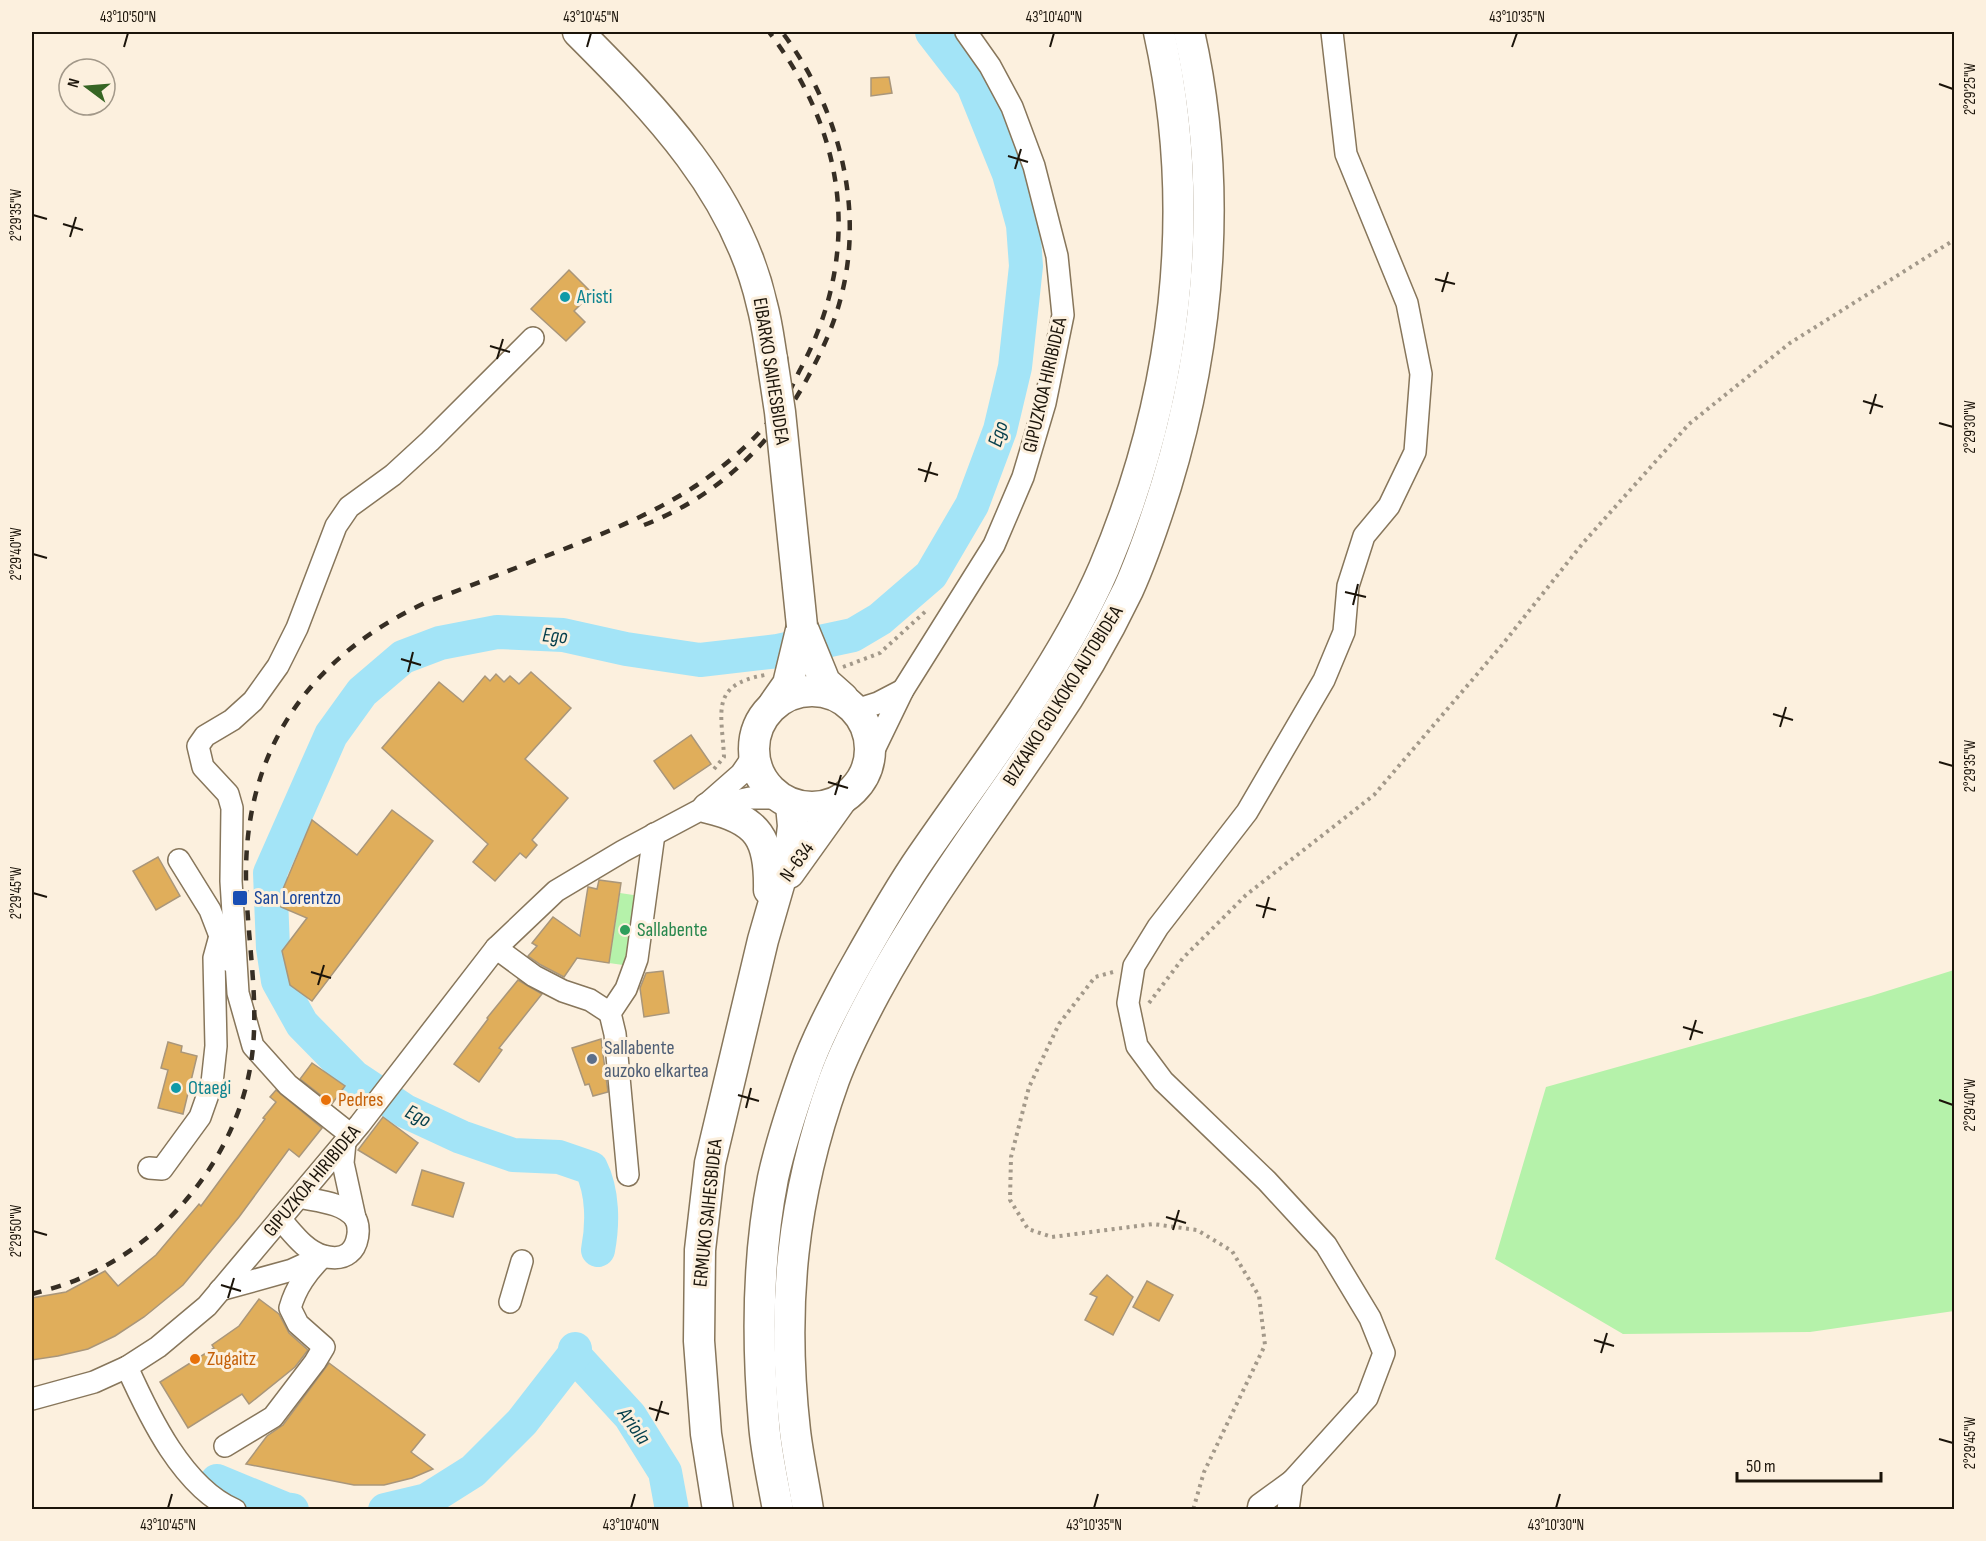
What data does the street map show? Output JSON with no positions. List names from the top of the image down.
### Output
{
  "streets": {
    "highway": [
      "EIBARKO SAIHESBIDEA",
      "BIZKAIKO GOLKOKO AUTOBIDEA",
      "N-634",
      "ERMUKO SAIHESBIDEA"
    ],
    "street": ["GIPUZKOA HIRIBIDEA"]
  },
  "crossings": [
    ["EIBARKO SAIHESBIDEA", "GIPUZKOA HIRIBIDEA"],
    ["EIBARKO SAIHESBIDEA", "N-634"],
    ["GIPUZKOA HIRIBIDEA", "N-634"],
    ["N-634", "ERMUKO SAIHESBIDEA"]
  ],
  "water": ["Ego", "Ariola"],
  "places": {
    "other": [
      "Aristi",
      "Sallabente",
      "Sallabente auzoko elkartea",
      "Otaegi",
      "Pedres",
      "Zugaitz"
    ],
    "transit": ["San Lorentzo"]
  },
  "scale_bar": "50 m",
  "north": "left",
  "coordinates": [
    "43°10'50\"N",
    "43°10'45\"N",
    "43°10'40\"N",
    "43°10'35\"N",
    "2°29'25\"W",
    "2°29'35\"W",
    "2°29'30\"W",
    "2°29'40\"W",
    "2°29'45\"W",
    "2°29'50\"W",
    "43°10'30\"N"
  ]
}
